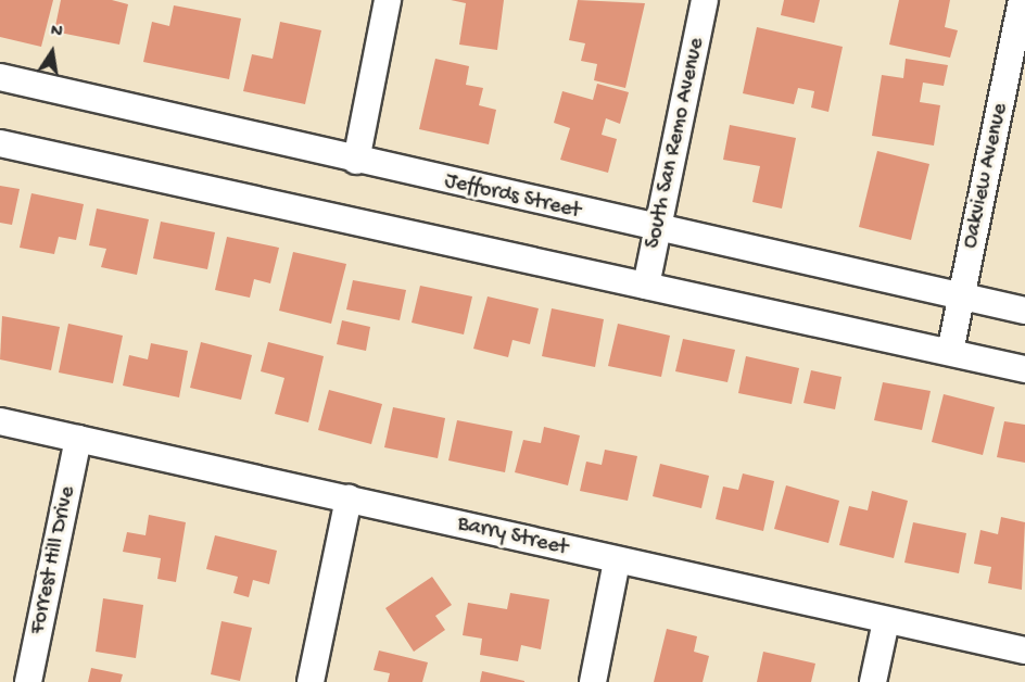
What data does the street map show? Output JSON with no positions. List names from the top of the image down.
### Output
{
  "streets": {
    "street": [
      "South San Remo Avenue",
      "Oakview Avenue",
      "Jeffords Street",
      "Barry Street",
      "Forrest Hill Drive"
    ]
  },
  "crossings": [
    ["South San Remo Avenue", "Jeffords Street"],
    ["Oakview Avenue", "Jeffords Street"],
    ["Barry Street", "Forrest Hill Drive"]
  ],
  "north": "top"
}
